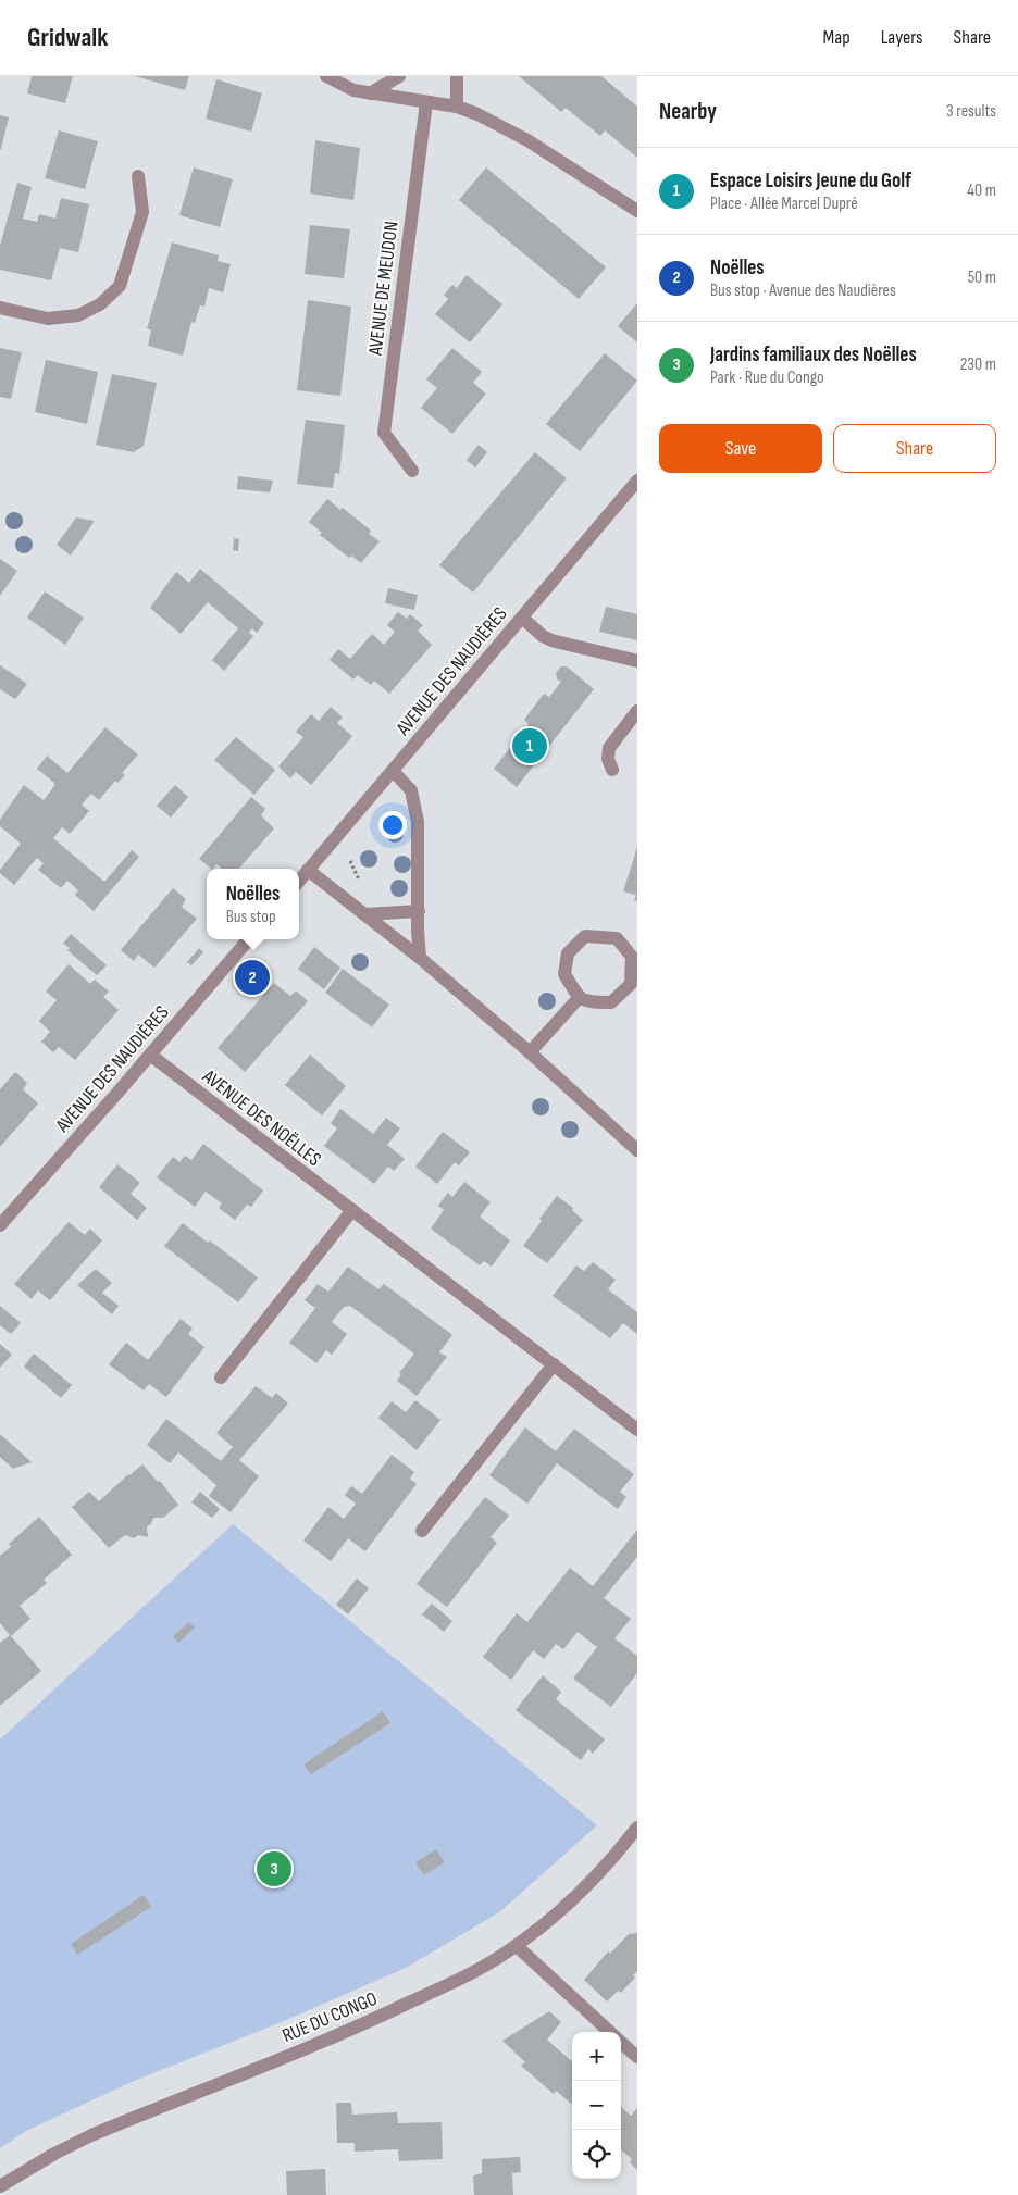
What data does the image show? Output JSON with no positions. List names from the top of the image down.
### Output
{
  "streets": {
    "street": [
      "AVENUE DE MEUDON",
      "AVENUE DES NAUDIÈRES",
      "AVENUE DES NOËLLES",
      "RUE DU CONGO"
    ]
  },
  "crossings": [
    ["AVENUE DES NAUDIÈRES", "AVENUE DES NOËLLES"]
  ],
  "page": {
    "header": "Gridwalk",
    "nav": ["Map", "Layers", "Share"],
    "heading": ["Nearby", "3 results"],
    "list": [
      {
        "mark": "1",
        "name": "Espace Loisirs Jeune du Golf",
        "note": "Place · Allée Marcel Dupré",
        "value": "40 m"
      },
      {
        "mark": "2",
        "name": "Noëlles",
        "note": "Bus stop · Avenue des Naudières",
        "value": "50 m"
      },
      {
        "mark": "3",
        "name": "Jardins familiaux des Noëlles",
        "note": "Park · Rue du Congo",
        "value": "230 m"
      }
    ],
    "buttons": ["Save", "Share"],
    "pins": ["1", "2", "3"],
    "popup": ["Noëlles", "Bus stop"],
    "map_buttons": ["+", "−"]
  }
}
